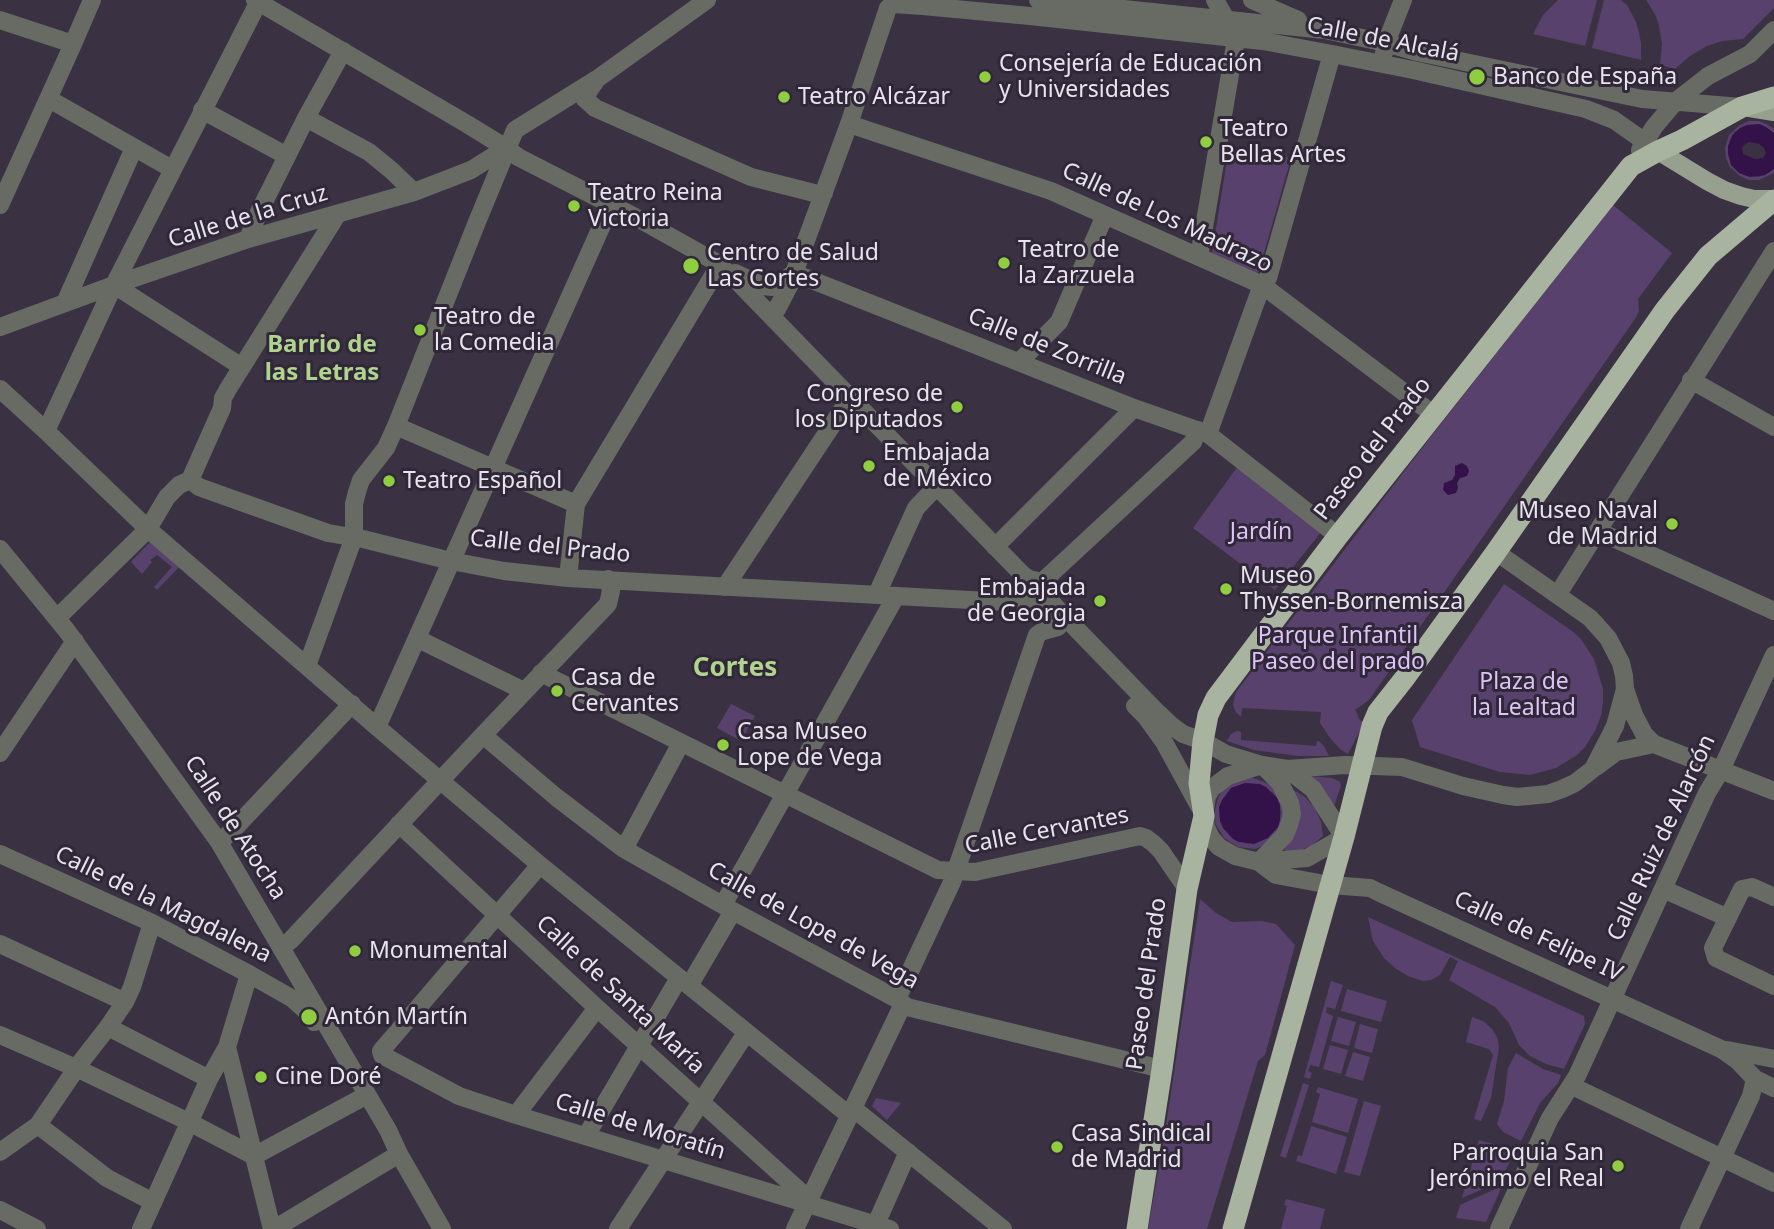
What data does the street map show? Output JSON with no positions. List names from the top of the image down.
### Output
{
  "streets": {
    "highway": ["Paseo del Prado"],
    "street": [
      "Calle de Alcalá",
      "Calle de la Cruz",
      "Calle de Los Madrazo",
      "Calle de Zorrilla",
      "Calle del Prado",
      "Calle de Atocha",
      "Calle Cervantes",
      "Calle Ruiz de Alarcón",
      "Calle de la Magdalena",
      "Calle de Lope de Vega",
      "Calle de Felipe IV",
      "Calle de Santa María",
      "Calle de Moratín"
    ]
  },
  "crossings": [
    ["Calle de Alcalá", "Paseo del Prado"],
    ["Calle de Los Madrazo", "Paseo del Prado"],
    ["Calle de Zorrilla", "Paseo del Prado"],
    ["Paseo del Prado", "Calle Cervantes"],
    ["Paseo del Prado", "Calle de Lope de Vega"],
    ["Paseo del Prado", "Calle de Felipe IV"],
    ["Calle de Atocha", "Calle de la Magdalena"],
    ["Calle Ruiz de Alarcón", "Calle de Felipe IV"],
    ["Calle de Santa María", "Calle de Moratín"]
  ],
  "districts": ["Barrio de las Letras", "Cortes"],
  "parks": ["Jardín", "Parque Infantil Paseo del prado", "Plaza de la Lealtad"],
  "places": [
    "Consejería de Educación y Universidades",
    "Banco de España",
    "Teatro Alcázar",
    "Teatro Bellas Artes",
    "Teatro Reina Victoria",
    "Teatro de la Zarzuela",
    "Centro de Salud Las Cortes",
    "Teatro de la Comedia",
    "Congreso de los Diputados",
    "Embajada de México",
    "Teatro Español",
    "Museo Naval de Madrid",
    "Museo Thyssen-Bornemisza",
    "Embajada de Georgia",
    "Casa de Cervantes",
    "Casa Museo Lope de Vega",
    "Monumental",
    "Antón Martín",
    "Cine Doré",
    "Casa Sindical de Madrid",
    "Parroquia San Jerónimo el Real"
  ]
}
